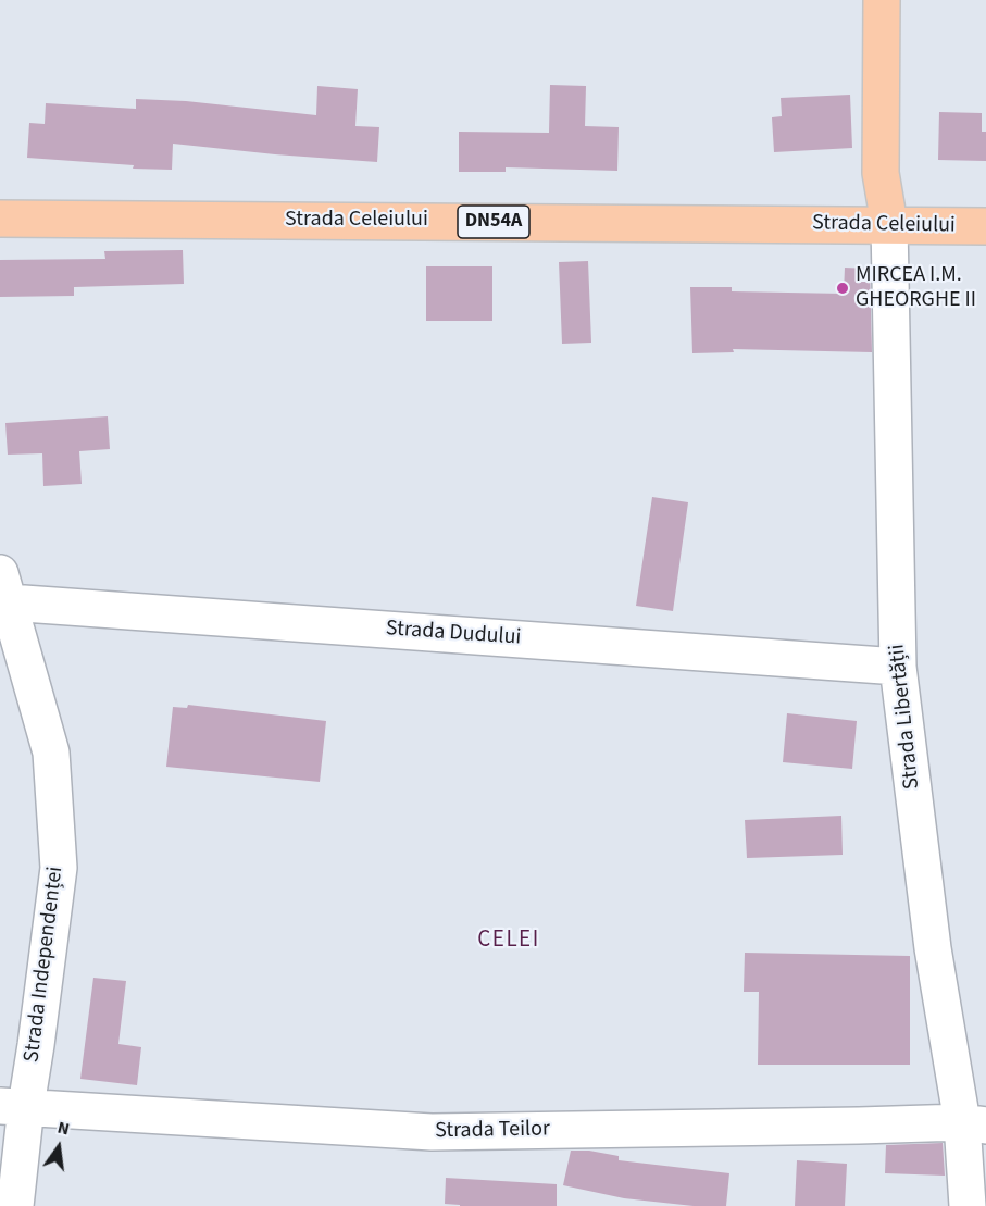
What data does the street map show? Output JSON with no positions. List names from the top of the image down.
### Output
{
  "streets": {
    "main road": ["Strada Celeiului", "DN54A"],
    "street": [
      "Strada Dudului",
      "Strada Libertății",
      "Strada Independenței",
      "Strada Teilor"
    ]
  },
  "crossings": [
    ["Strada Celeiului", "Strada Libertății"],
    ["Strada Dudului", "Strada Libertății"],
    ["Strada Dudului", "Strada Independenței"],
    ["Strada Libertății", "Strada Teilor"],
    ["Strada Independenței", "Strada Teilor"]
  ],
  "districts": ["CELEI"],
  "places": ["MIRCEA I.M. GHEORGHE II"],
  "north": "top"
}
